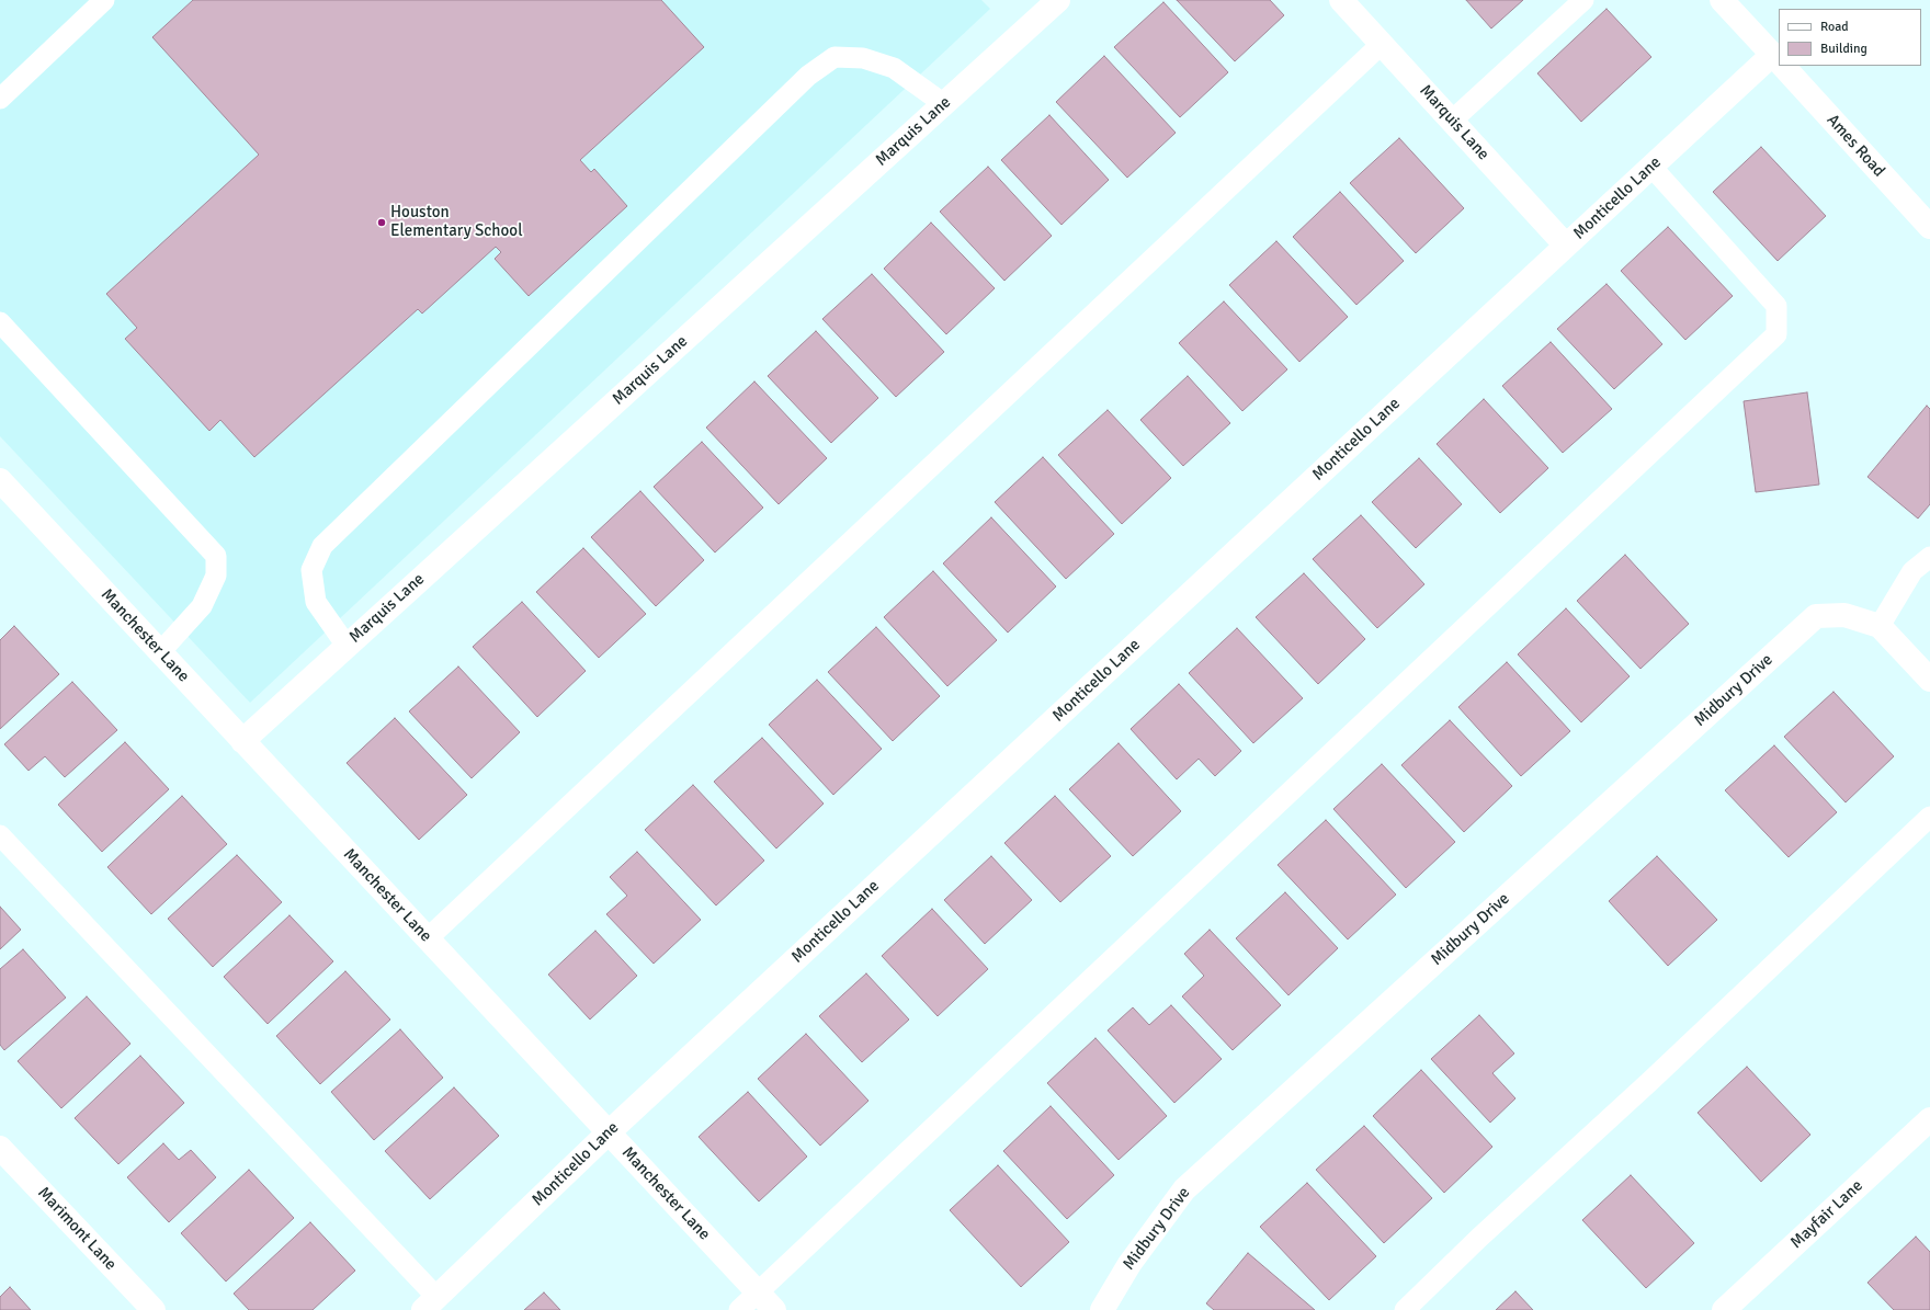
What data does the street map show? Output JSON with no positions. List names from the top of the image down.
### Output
{
  "streets": {
    "street": [
      "Marquis Lane",
      "Ames Road",
      "Monticello Lane",
      "Manchester Lane",
      "Midbury Drive",
      "Mayfair Lane",
      "Marimont Lane"
    ]
  },
  "crossings": [
    ["Marquis Lane", "Monticello Lane"],
    ["Marquis Lane", "Manchester Lane"],
    ["Ames Road", "Monticello Lane"],
    ["Monticello Lane", "Manchester Lane"]
  ],
  "places": ["Houston Elementary School"],
  "legend": ["Road", "Building"]
}
